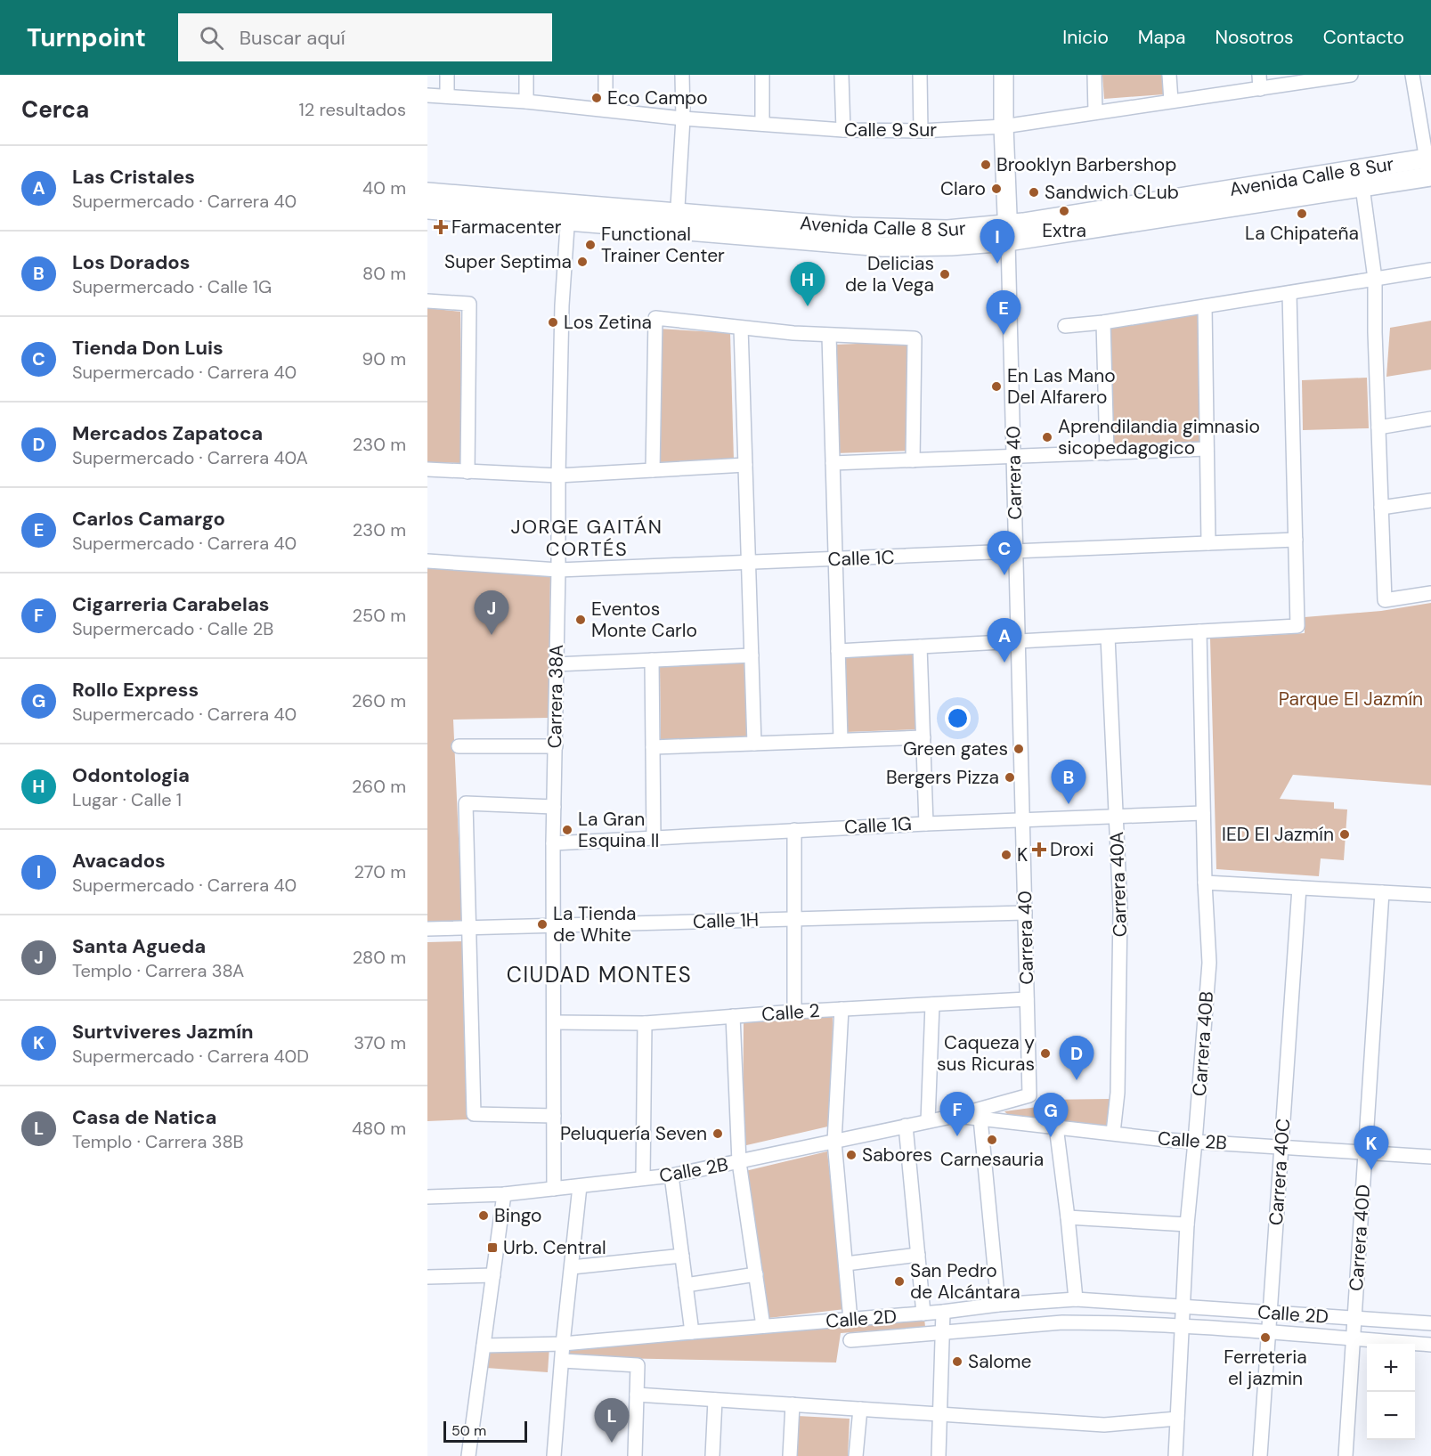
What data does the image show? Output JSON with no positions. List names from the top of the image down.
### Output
{
  "streets": {
    "main road": ["Avenida Calle 8 Sur", "Carrera 40"],
    "street": [
      "Calle 9 Sur",
      "Calle 1C",
      "Carrera 38A",
      "Calle 1G",
      "Carrera 40A",
      "Calle 1H",
      "Calle 2",
      "Carrera 40B",
      "Calle 2B",
      "Carrera 40C",
      "Carrera 40D",
      "Calle 2D"
    ]
  },
  "crossings": [
    ["Calle 9 Sur", "Carrera 40"],
    ["Avenida Calle 8 Sur", "Carrera 40"],
    ["Avenida Calle 8 Sur", "Carrera 38A"],
    ["Carrera 40", "Calle 1C"],
    ["Carrera 40", "Calle 1G"],
    ["Carrera 40", "Calle 1H"],
    ["Carrera 40", "Calle 2"],
    ["Carrera 40", "Calle 2B"],
    ["Calle 1C", "Carrera 38A"],
    ["Carrera 38A", "Calle 1G"],
    ["Carrera 38A", "Calle 1H"],
    ["Carrera 38A", "Calle 2"],
    ["Carrera 38A", "Calle 2B"],
    ["Calle 1G", "Carrera 40A"],
    ["Calle 1G", "Carrera 40B"],
    ["Carrera 40A", "Calle 2B"],
    ["Carrera 40B", "Calle 2B"],
    ["Carrera 40B", "Calle 2D"],
    ["Calle 2B", "Carrera 40C"],
    ["Calle 2B", "Carrera 40D"],
    ["Carrera 40C", "Calle 2D"],
    ["Carrera 40D", "Calle 2D"]
  ],
  "districts": ["JORGE GAITÁN CORTÉS", "CIUDAD MONTES"],
  "parks": ["Parque El Jazmín"],
  "places": {
    "other": [
      "Eco Campo",
      "Brooklyn Barbershop",
      "Claro",
      "Sandwich CLub",
      "Extra",
      "La Chipateña",
      "Functional Trainer Center",
      "Super Septima",
      "Delicias de la Vega",
      "Los Zetina",
      "En Las Mano Del Alfarero",
      "Aprendilandia gimnasio sicopedagogico",
      "Eventos Monte Carlo",
      "Green gates",
      "Bergers Pizza",
      "La Gran Esquina II",
      "IED El Jazmín",
      "K",
      "La Tienda de White",
      "Caqueza y sus Ricuras",
      "Peluquería Seven",
      "Carnesauria",
      "Sabores",
      "Bingo",
      "San Pedro de Alcántara",
      "Ferreteria el jazmin",
      "Salome"
    ],
    "health": ["Farmacenter", "Droxi"],
    "transit": ["Urb. Central"]
  },
  "scale_bar": "50 m",
  "page": {
    "header": "Turnpoint",
    "search": "Buscar aquí",
    "nav": [
      "Inicio",
      "Mapa",
      "Nosotros",
      "Contacto"
    ],
    "heading": ["Cerca", "12 resultados"],
    "list": [
      {
        "mark": "A",
        "name": "Las Cristales",
        "note": "Supermercado · Carrera 40",
        "value": "40 m"
      },
      {
        "mark": "B",
        "name": "Los Dorados",
        "note": "Supermercado · Calle 1G",
        "value": "80 m"
      },
      {
        "mark": "C",
        "name": "Tienda Don Luis",
        "note": "Supermercado · Carrera 40",
        "value": "90 m"
      },
      {
        "mark": "D",
        "name": "Mercados Zapatoca",
        "note": "Supermercado · Carrera 40A",
        "value": "230 m"
      },
      {
        "mark": "E",
        "name": "Carlos Camargo",
        "note": "Supermercado · Carrera 40",
        "value": "230 m"
      },
      {
        "mark": "F",
        "name": "Cigarreria Carabelas",
        "note": "Supermercado · Calle 2B",
        "value": "250 m"
      },
      {
        "mark": "G",
        "name": "Rollo Express",
        "note": "Supermercado · Carrera 40",
        "value": "260 m"
      },
      {
        "mark": "H",
        "name": "Odontologia",
        "note": "Lugar · Calle 1",
        "value": "260 m"
      },
      {
        "mark": "I",
        "name": "Avacados",
        "note": "Supermercado · Carrera 40",
        "value": "270 m"
      },
      {
        "mark": "J",
        "name": "Santa Agueda",
        "note": "Templo · Carrera 38A",
        "value": "280 m"
      },
      {
        "mark": "K",
        "name": "Surtviveres Jazmín",
        "note": "Supermercado · Carrera 40D",
        "value": "370 m"
      },
      {
        "mark": "L",
        "name": "Casa de Natica",
        "note": "Templo · Carrera 38B",
        "value": "480 m"
      }
    ],
    "pins": [
      "I",
      "H",
      "E",
      "C",
      "J",
      "A",
      "B",
      "D",
      "F",
      "G",
      "K",
      "L"
    ],
    "map_buttons": ["+", "−"],
    "scale": "50 m"
  }
}
